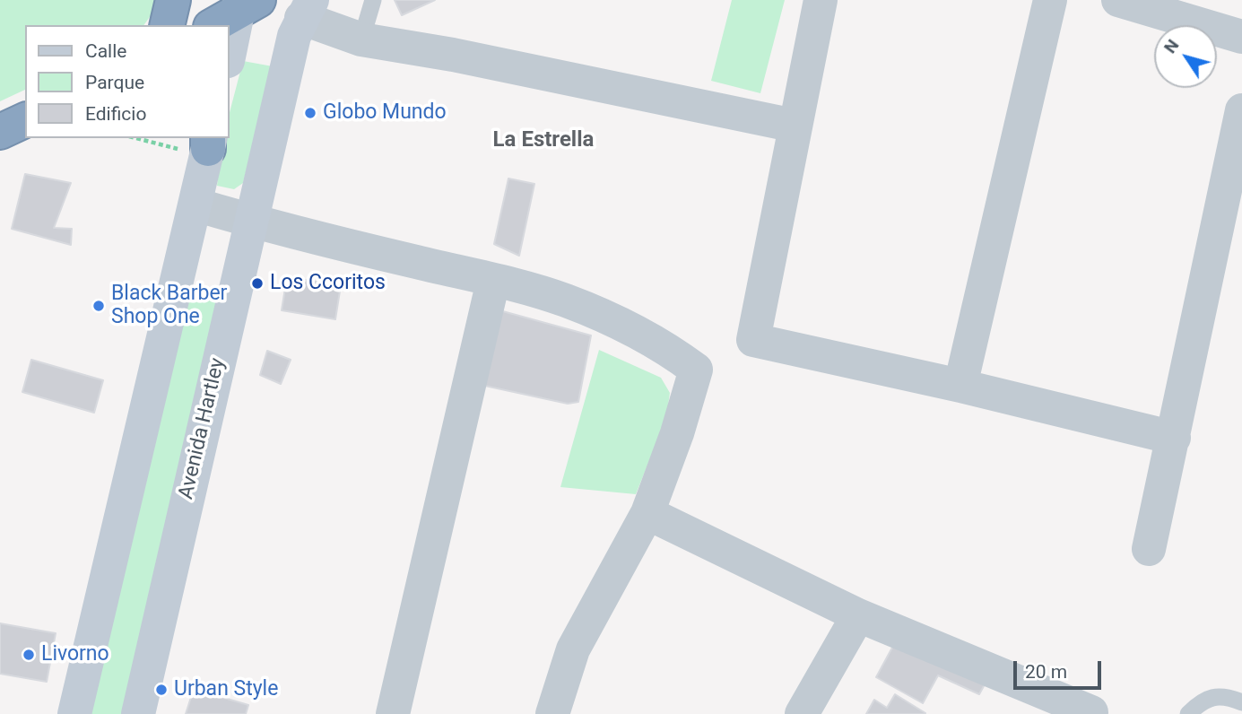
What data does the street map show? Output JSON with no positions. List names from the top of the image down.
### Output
{
  "streets": {
    "main road": ["Avenida Hartley"]
  },
  "districts": ["La Estrella"],
  "places": [
    "Globo Mundo",
    "Los Ccoritos",
    "Black Barber Shop One",
    "Livorno",
    "Urban Style"
  ],
  "legend": ["Calle", "Parque", "Edificio"],
  "scale_bar": "20 m",
  "north": "top left"
}
